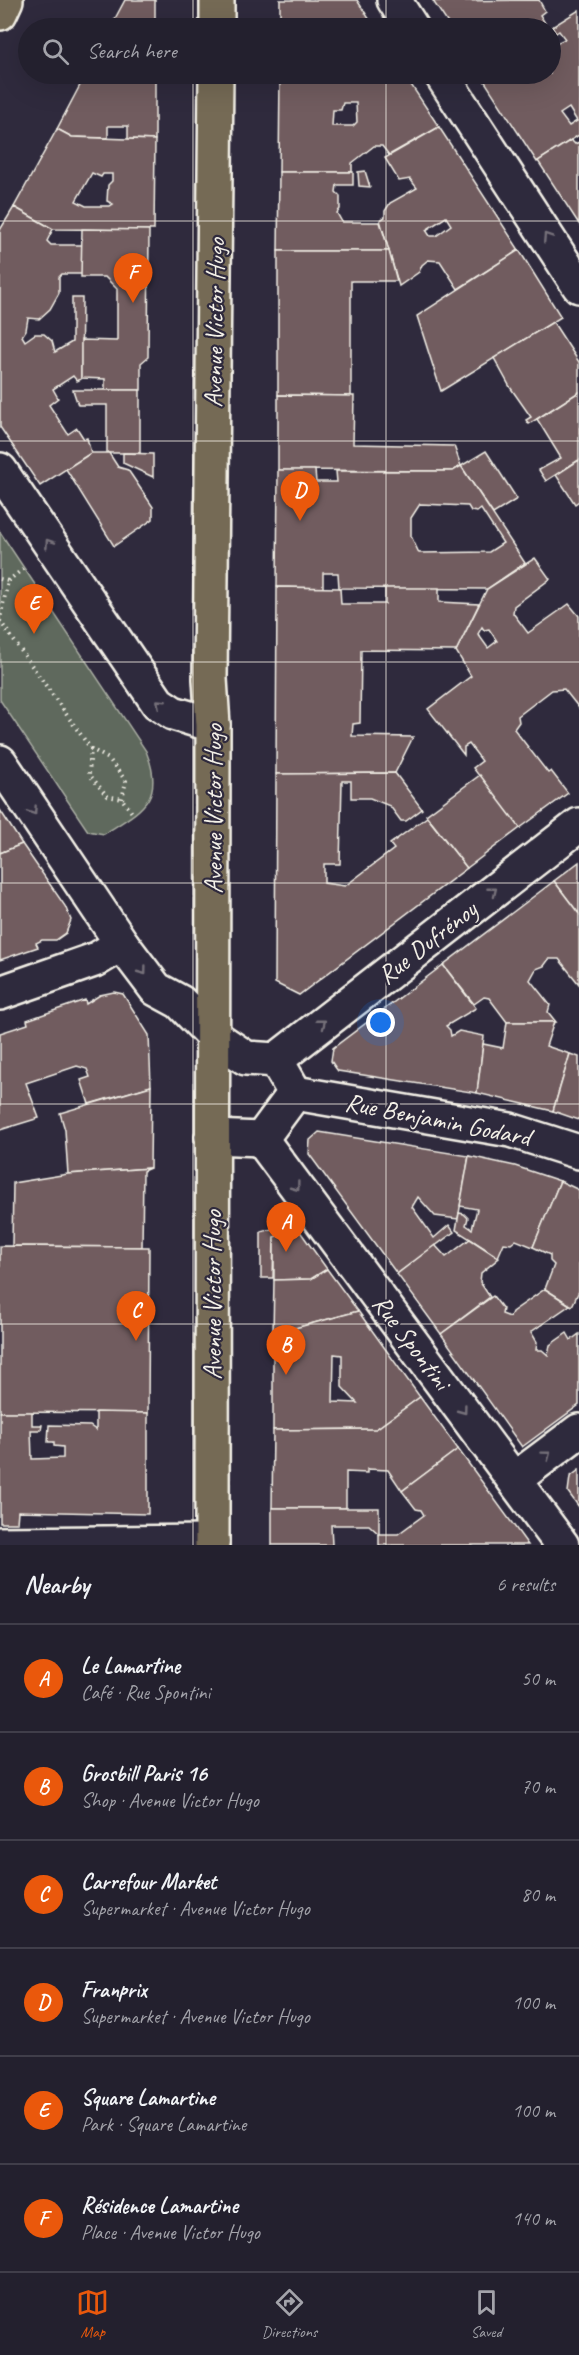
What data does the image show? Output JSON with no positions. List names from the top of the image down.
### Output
{
  "streets": {
    "main road": ["Avenue Victor Hugo"],
    "street": ["Rue Dufrénoy", "Rue Benjamin Godard", "Rue Spontini"]
  },
  "one_way": ["Rue Dufrénoy", "Rue Spontini"],
  "page": {
    "search": "Search here",
    "pins": [
      "F",
      "D",
      "E",
      "A",
      "C",
      "B"
    ],
    "heading": ["Nearby", "6 results"],
    "list": [
      {
        "mark": "A",
        "name": "Le Lamartine",
        "note": "Café · Rue Spontini",
        "value": "50 m"
      },
      {
        "mark": "B",
        "name": "Grosbill Paris 16",
        "note": "Shop · Avenue Victor Hugo",
        "value": "70 m"
      },
      {
        "mark": "C",
        "name": "Carrefour Market",
        "note": "Supermarket · Avenue Victor Hugo",
        "value": "80 m"
      },
      {
        "mark": "D",
        "name": "Franprix",
        "note": "Supermarket · Avenue Victor Hugo",
        "value": "100 m"
      },
      {
        "mark": "E",
        "name": "Square Lamartine",
        "note": "Park · Square Lamartine",
        "value": "100 m"
      },
      {
        "mark": "F",
        "name": "Résidence Lamartine",
        "note": "Place · Avenue Victor Hugo",
        "value": "140 m"
      }
    ],
    "nav": ["Map", "Directions", "Saved"]
  }
}
